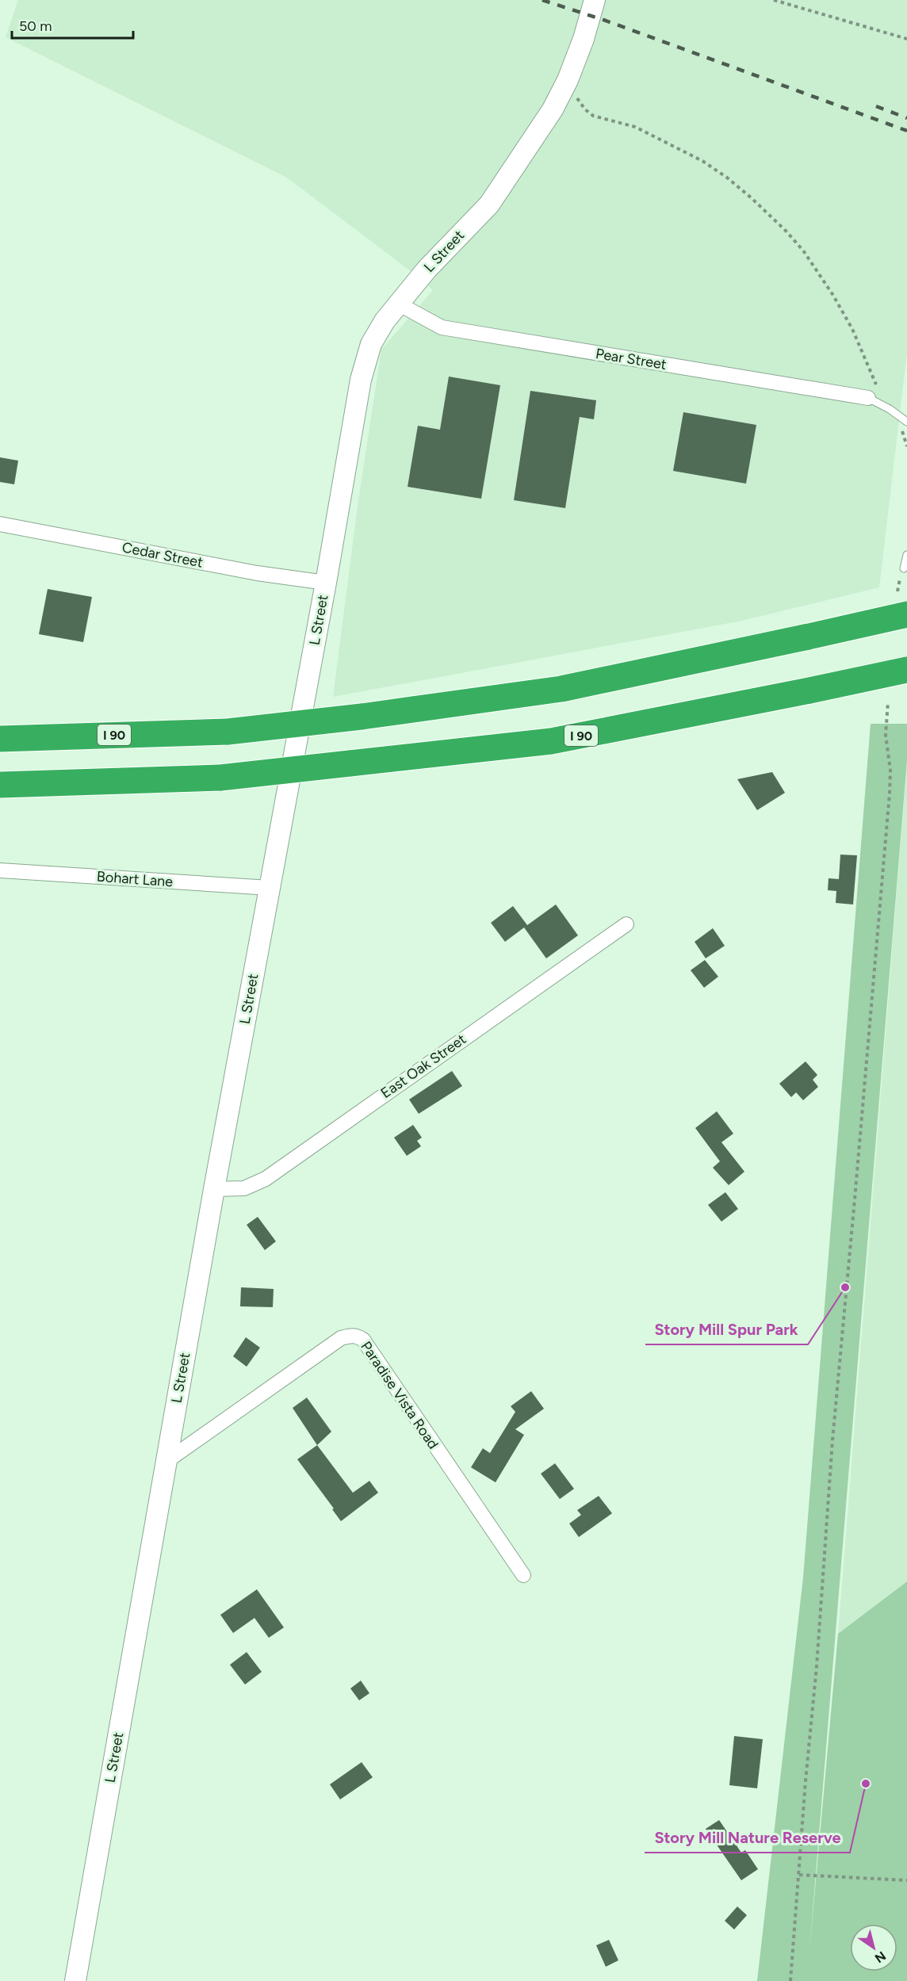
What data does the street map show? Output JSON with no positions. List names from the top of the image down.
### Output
{
  "streets": {
    "highway": ["I 90"],
    "street": [
      "L Street",
      "Pear Street",
      "Cedar Street",
      "Bohart Lane",
      "East Oak Street",
      "Paradise Vista Road"
    ]
  },
  "crossings": [
    ["L Street", "Pear Street"],
    ["L Street", "Cedar Street"],
    ["L Street", "Bohart Lane"],
    ["L Street", "East Oak Street"],
    ["L Street", "Paradise Vista Road"]
  ],
  "places": ["Story Mill Spur Park", "Story Mill Nature Reserve"],
  "scale_bar": "50 m",
  "north": "bottom right"
}
